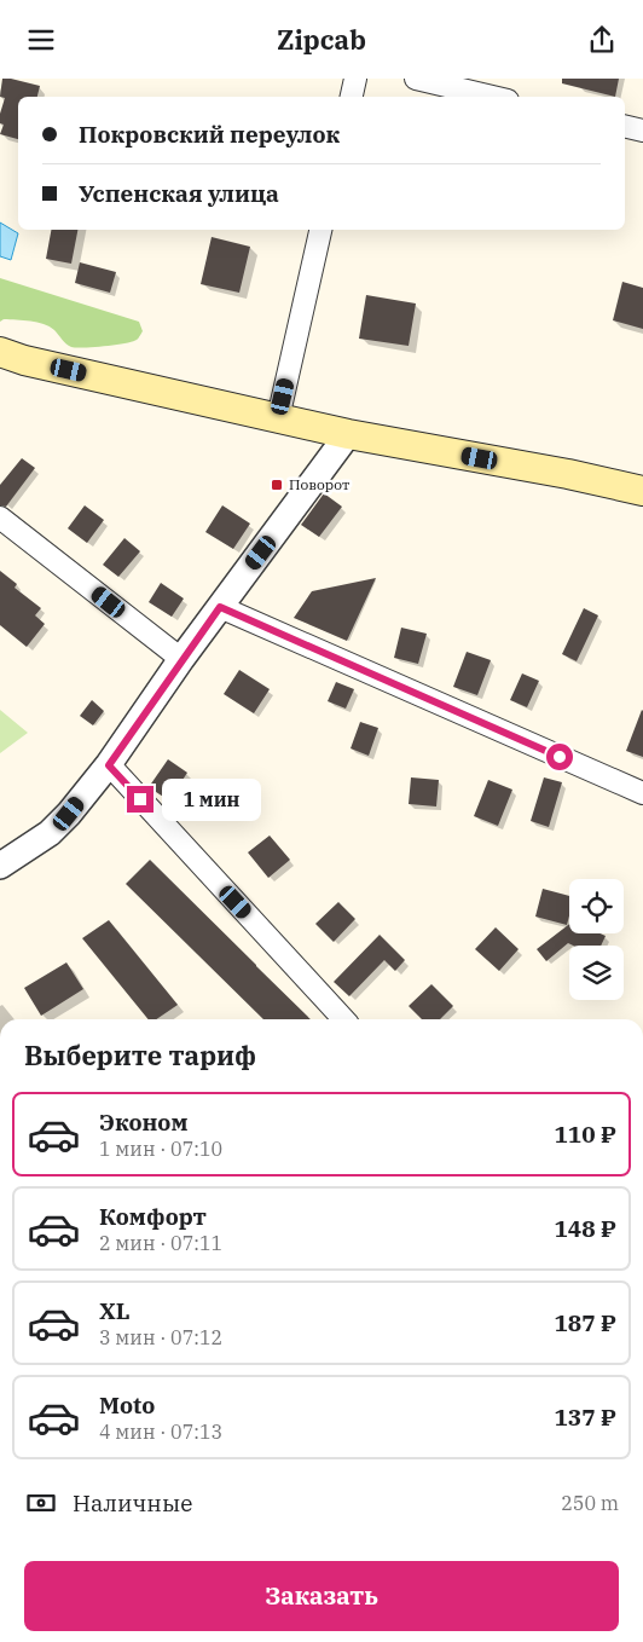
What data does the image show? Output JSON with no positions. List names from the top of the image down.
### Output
{
  "places": {
    "transit": ["Поворот"]
  },
  "page": {
    "header": "Zipcab",
    "banner": ["Покровский переулок", "Успенская улица"],
    "bubble": "1 мин",
    "heading": "Выберите тариф",
    "list": [
      {
        "name": "Эконом",
        "note": "1 мин · 07:10",
        "value": "110 ₽"
      },
      {
        "name": "Комфорт",
        "note": "2 мин · 07:11",
        "value": "148 ₽"
      },
      {
        "name": "XL",
        "note": "3 мин · 07:12",
        "value": "187 ₽"
      },
      {
        "name": "Moto",
        "note": "4 мин · 07:13",
        "value": "137 ₽"
      }
    ],
    "pay": ["Наличные", "250 m"],
    "buttons": "Заказать"
  }
}
